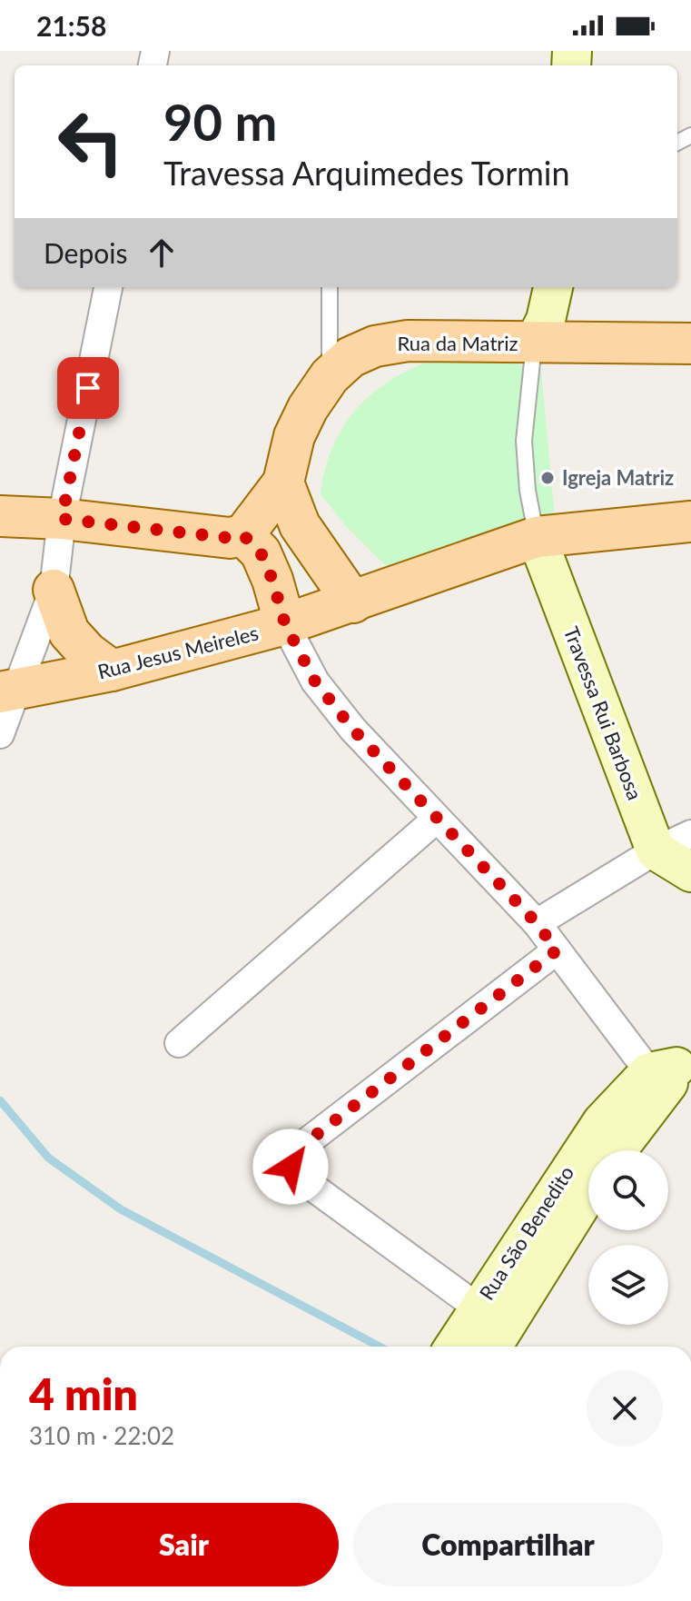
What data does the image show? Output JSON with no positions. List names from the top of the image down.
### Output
{
  "streets": {
    "main road": ["Rua da Matriz", "Rua Jesus Meireles"],
    "street": ["Travessa Rui Barbosa", "Rua São Benedito"]
  },
  "crossings": [
    ["Rua Jesus Meireles", "Travessa Rui Barbosa"]
  ],
  "places": ["Igreja Matriz"],
  "page": {
    "status": "21:58",
    "turn": ["90 m", "Travessa Arquimedes Tormin"],
    "then": "Depois",
    "heading": ["4 min", "310 m · 22:02"],
    "buttons": ["Sair", "Compartilhar"]
  }
}
